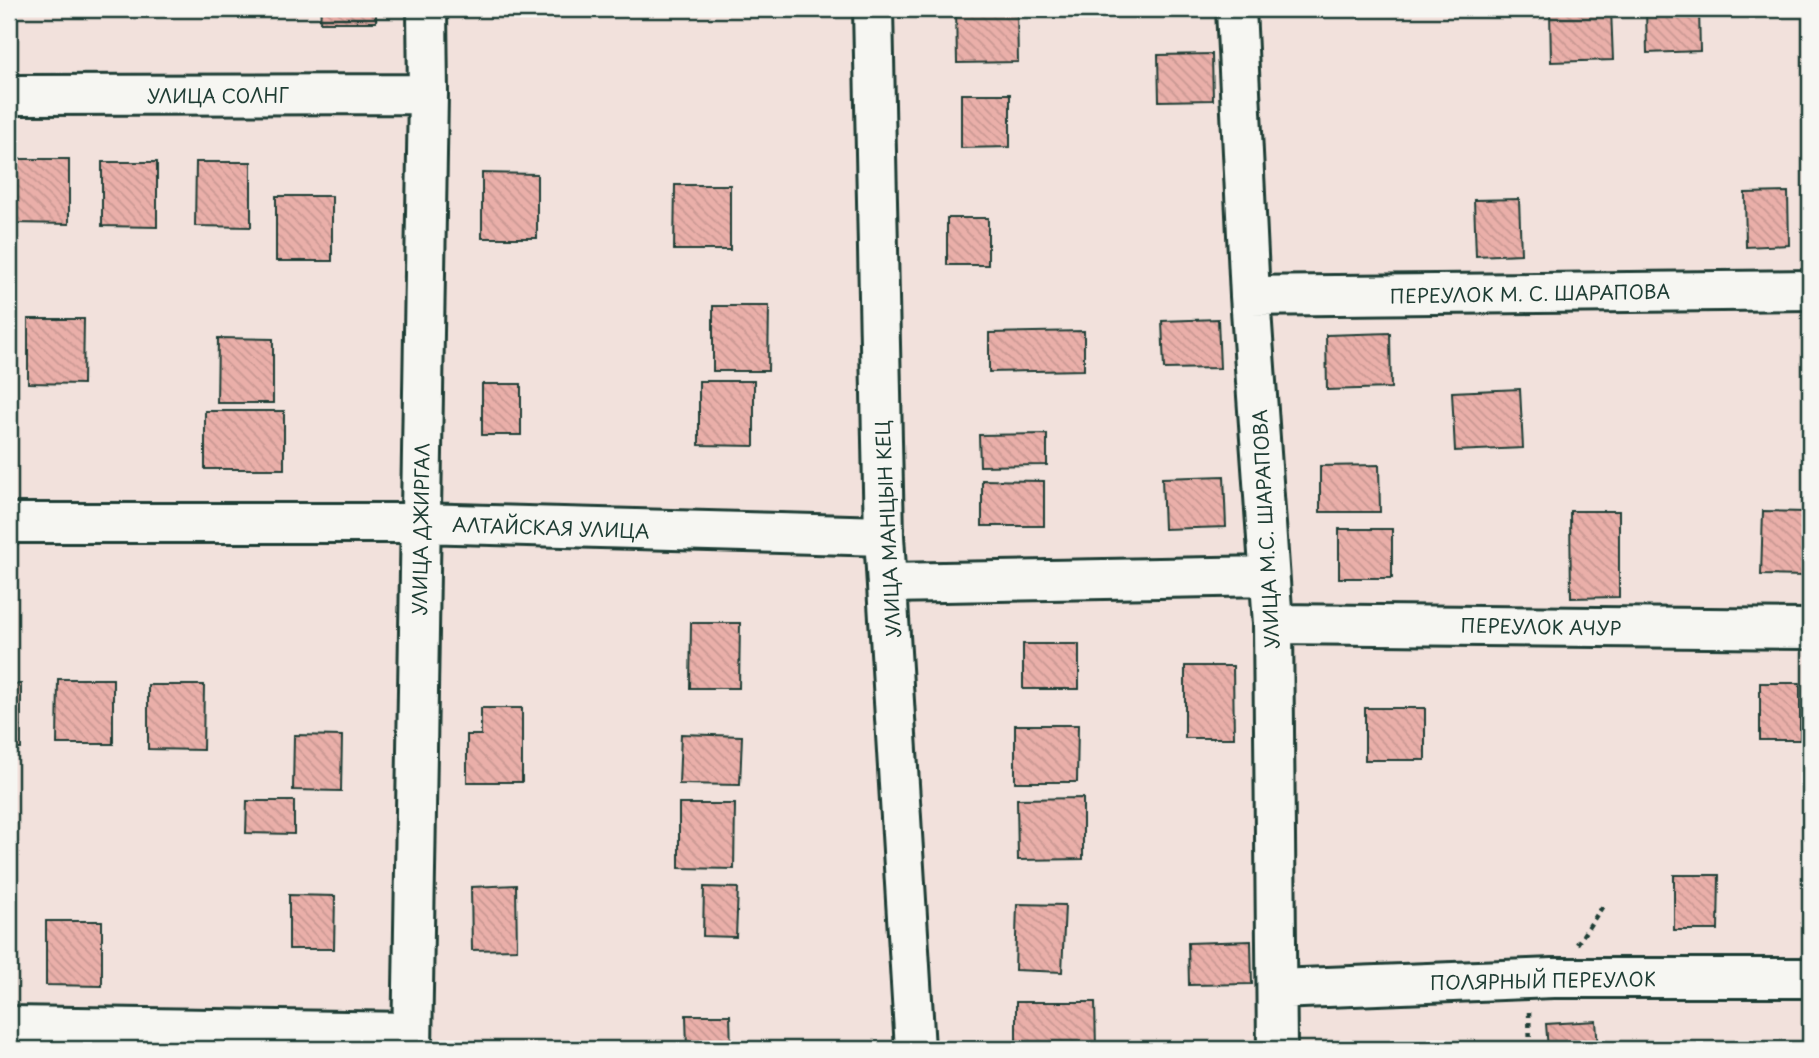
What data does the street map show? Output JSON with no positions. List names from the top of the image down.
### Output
{
  "streets": {
    "street": [
      "УЛИЦА СОЛНГ",
      "ПЕРЕУЛОК М. С. ШАРАПОВА",
      "АЛТАЙСКАЯ УЛИЦА",
      "УЛИЦА ДЖИРГАЛ",
      "УЛИЦА МАНЦЫН КЕЦ",
      "УЛИЦА М.С. ШАРАПОВА",
      "ПЕРЕУЛОК АЧУР",
      "ПОЛЯРНЫЙ ПЕРЕУЛОК"
    ]
  },
  "crossings": [
    ["УЛИЦА СОЛНГ", "УЛИЦА ДЖИРГАЛ"],
    ["ПЕРЕУЛОК М. С. ШАРАПОВА", "УЛИЦА М.С. ШАРАПОВА"],
    ["АЛТАЙСКАЯ УЛИЦА", "УЛИЦА ДЖИРГАЛ"],
    ["АЛТАЙСКАЯ УЛИЦА", "УЛИЦА МАНЦЫН КЕЦ"],
    ["УЛИЦА М.С. ШАРАПОВА", "ПЕРЕУЛОК АЧУР"],
    ["УЛИЦА М.С. ШАРАПОВА", "ПОЛЯРНЫЙ ПЕРЕУЛОК"]
  ]
}
